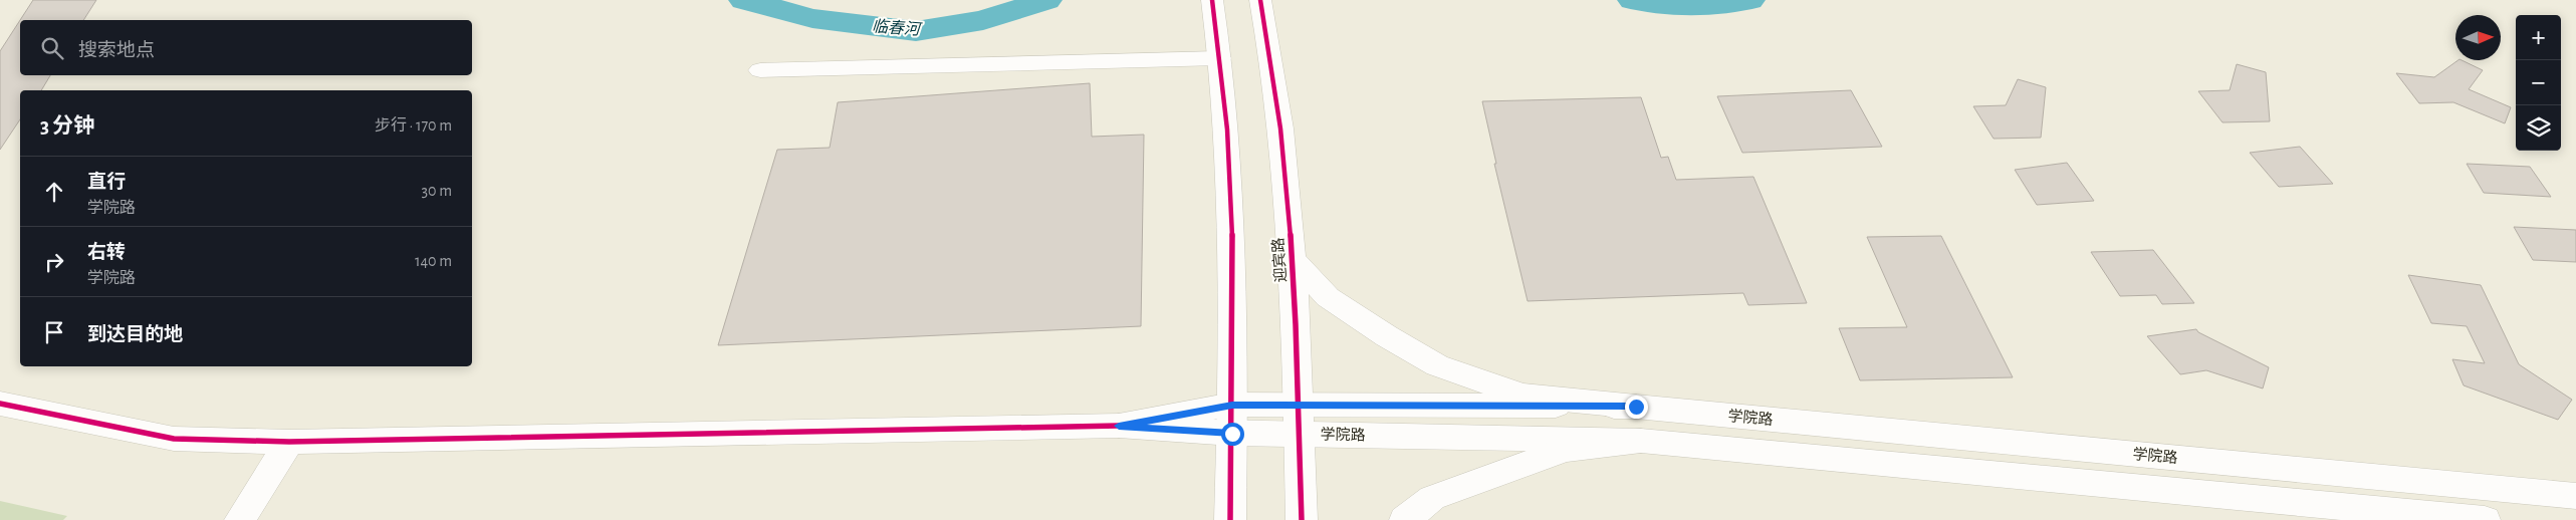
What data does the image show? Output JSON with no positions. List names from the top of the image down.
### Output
{
  "streets": {
    "main road": ["迎宾路", "学院路"]
  },
  "crossings": [
    ["迎宾路", "学院路"]
  ],
  "water": ["临春河"],
  "north": "right",
  "page": {
    "map_buttons": ["+", "−"],
    "search": "搜索地点",
    "heading": ["3 分钟", "步行 · 170 m"],
    "list": [
      ["直行", "学院路", "30 m"],
      ["右转", "学院路", "140 m"],
      "到达目的地"
    ]
  }
}
